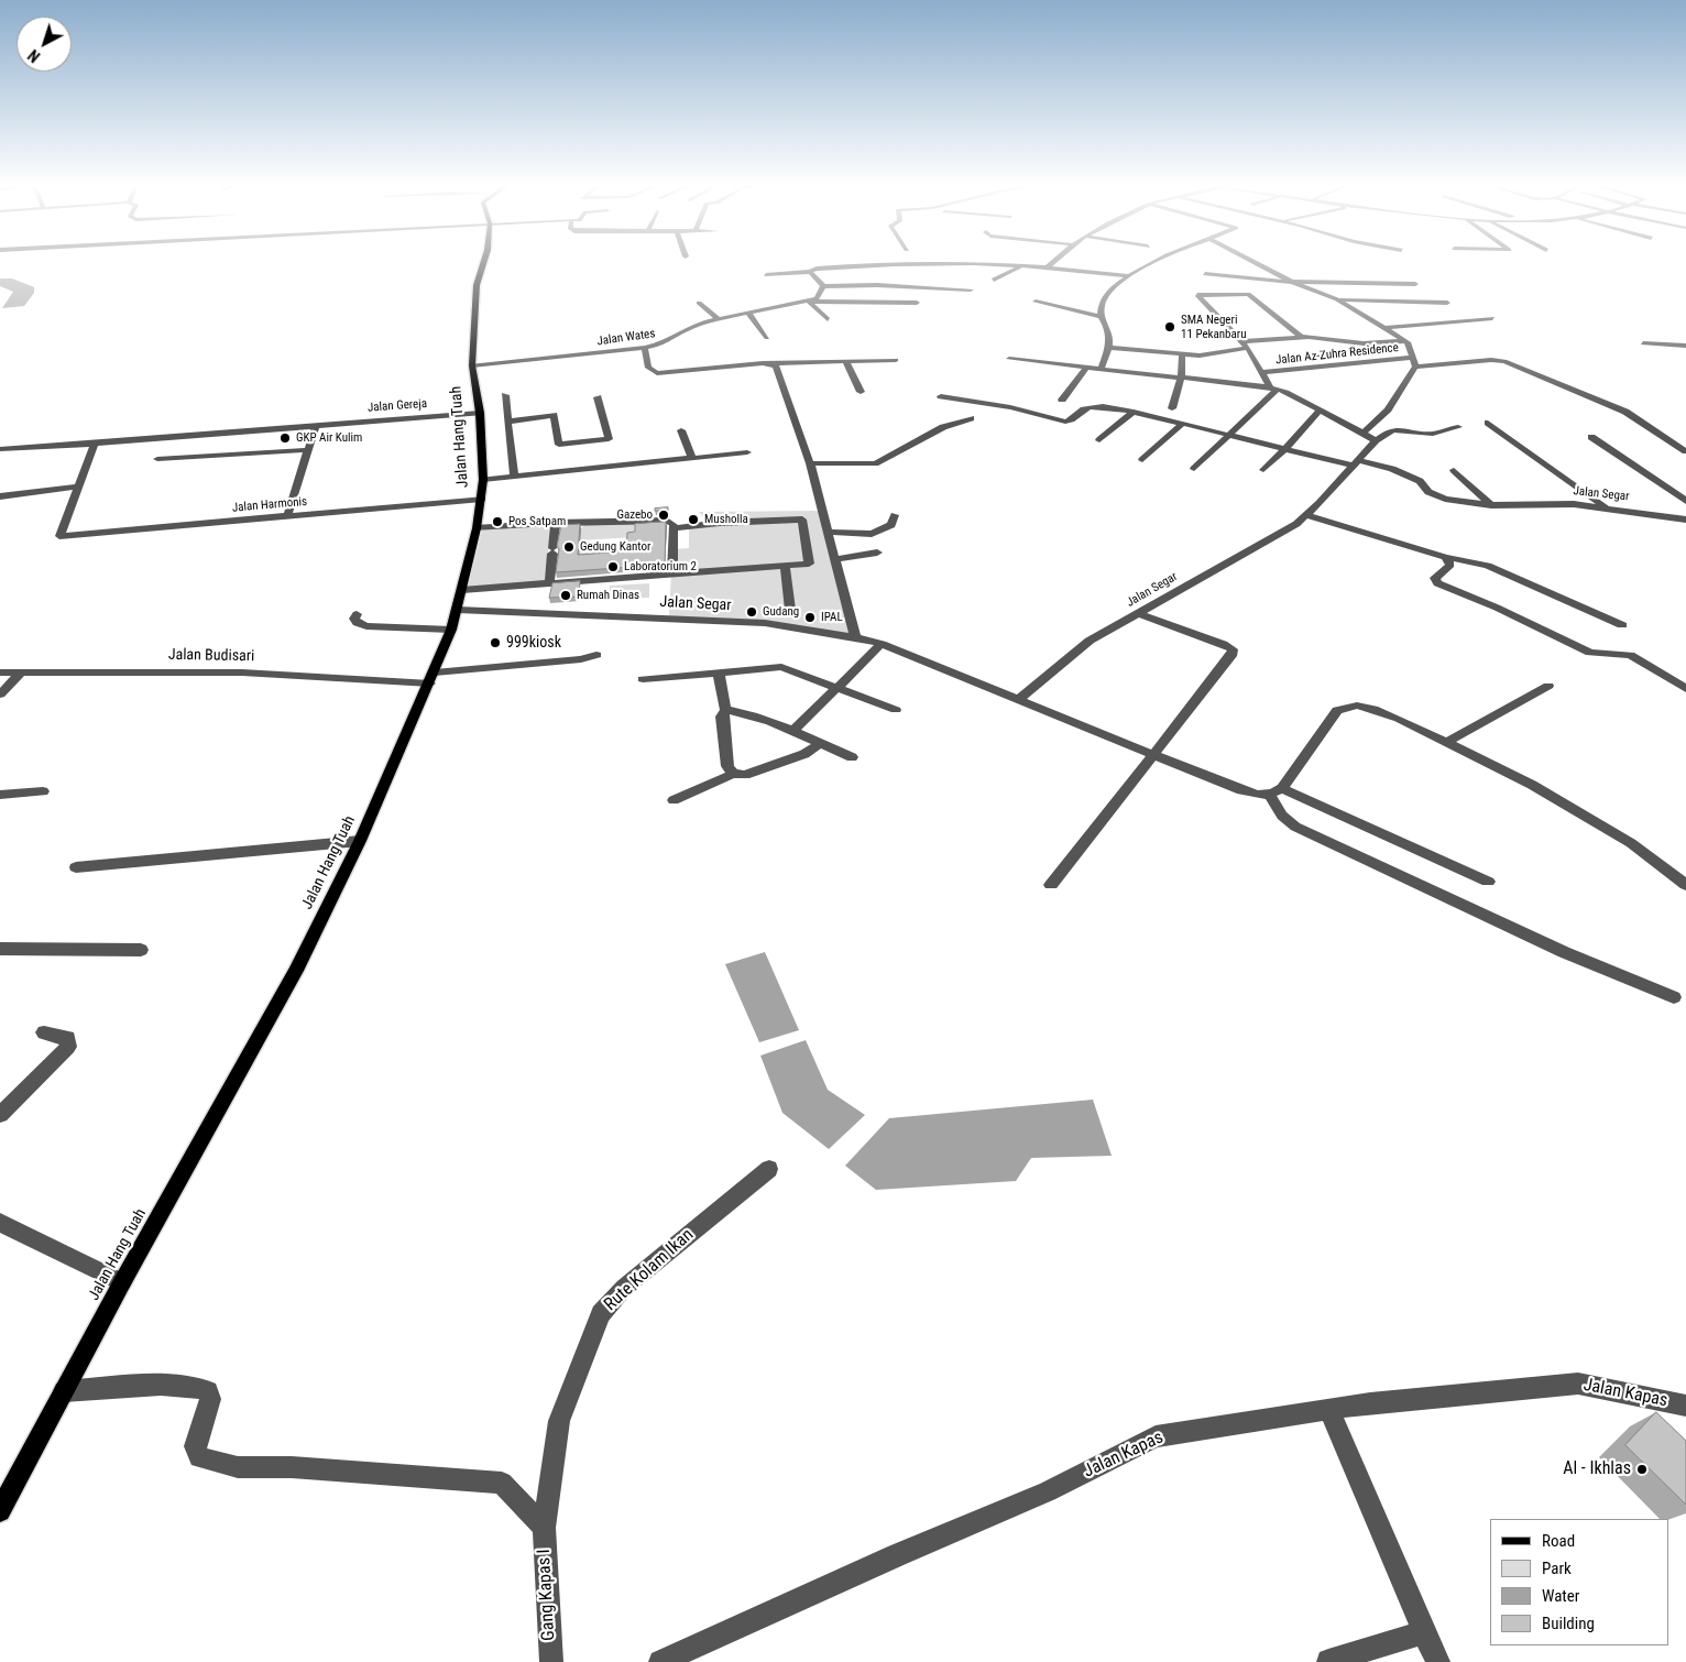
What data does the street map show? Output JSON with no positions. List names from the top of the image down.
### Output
{
  "streets": {
    "main road": ["Jalan Hang Tuah"],
    "street": [
      "Jalan Wates",
      "Jalan Az-Zuhra Residence",
      "Jalan Gereja",
      "Jalan Segar",
      "Jalan Harmonis",
      "Jalan Budisari",
      "Rute Kolam Ikan",
      "Jalan Kapas",
      "Gang Kapas I"
    ]
  },
  "crossings": [
    ["Jalan Wates", "Jalan Hang Tuah"],
    ["Jalan Gereja", "Jalan Hang Tuah"],
    ["Jalan Hang Tuah", "Jalan Segar"],
    ["Jalan Hang Tuah", "Jalan Harmonis"],
    ["Jalan Hang Tuah", "Jalan Budisari"],
    ["Rute Kolam Ikan", "Gang Kapas I"]
  ],
  "places": [
    "SMA Negeri 11 Pekanbaru",
    "GKP Air Kulim",
    "Gazebo",
    "Musholla",
    "Pos Satpam",
    "Gedung Kantor",
    "Laboratorium 2",
    "Rumah Dinas",
    "Gudang",
    "IPAL",
    "999kiosk",
    "Al - Ikhlas"
  ],
  "legend": [
    "Road",
    "Park",
    "Water",
    "Building"
  ],
  "north": "bottom left"
}
